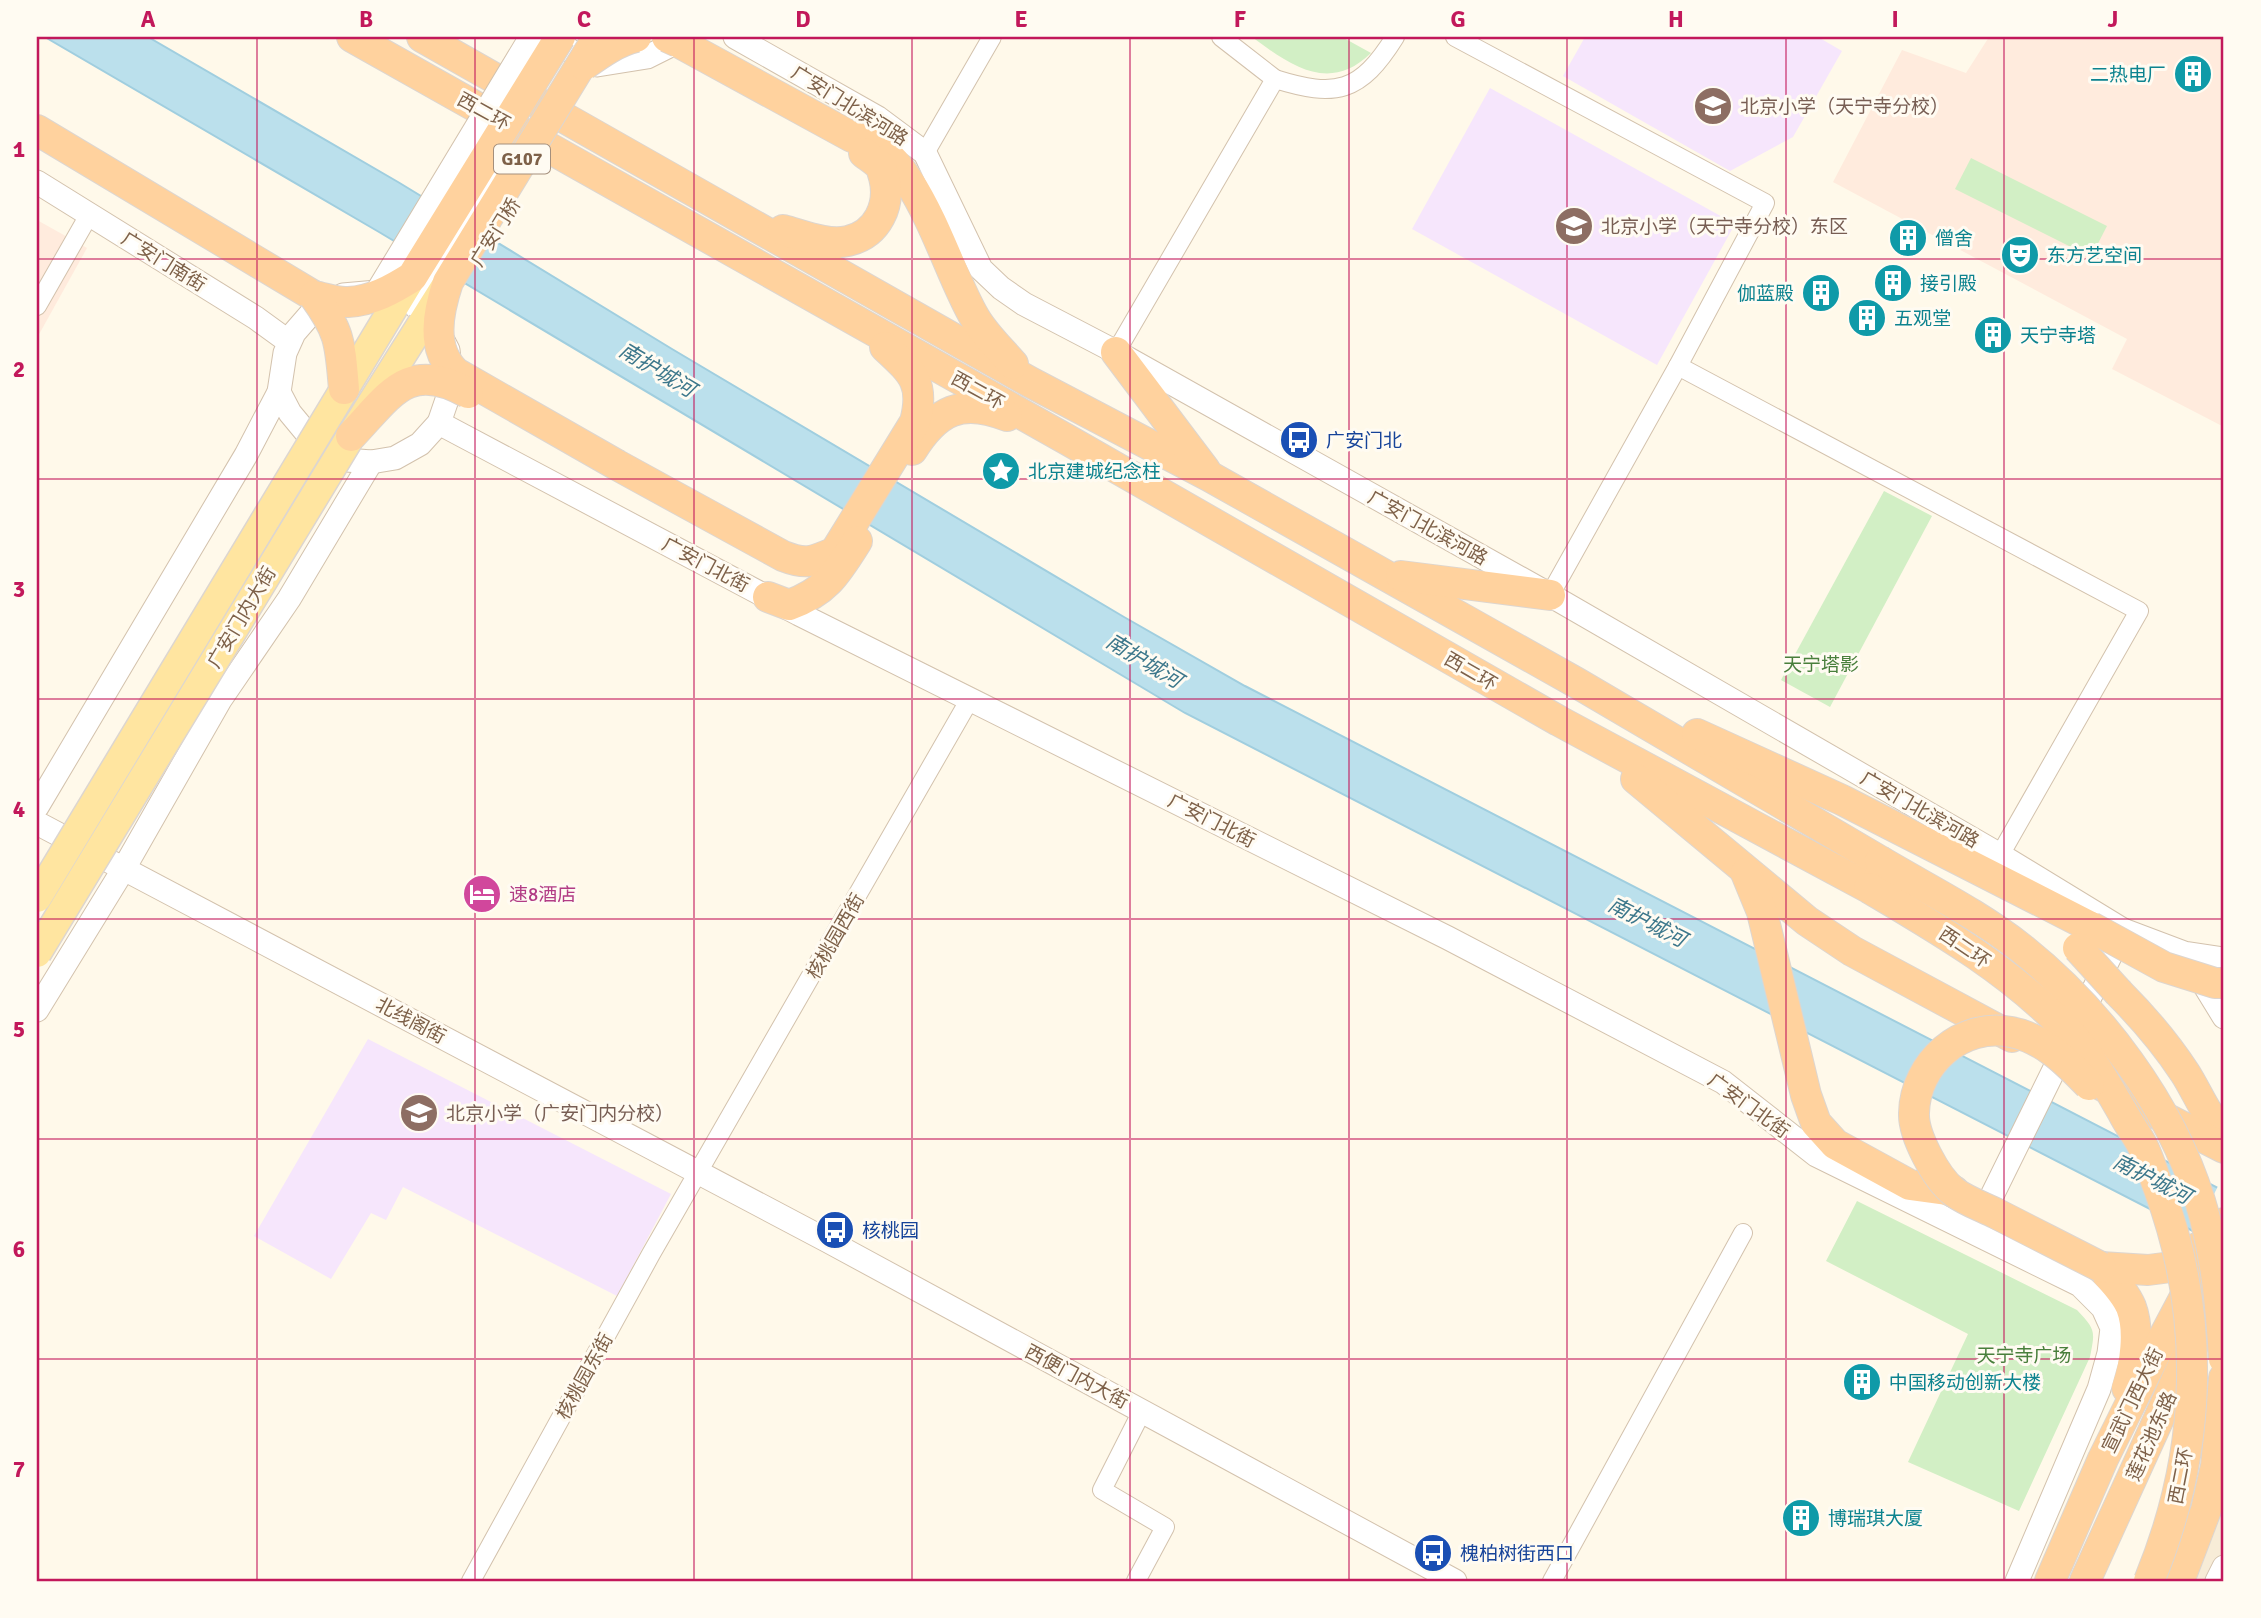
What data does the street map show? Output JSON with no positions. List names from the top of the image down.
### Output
{
  "streets": {
    "highway": [
      "西二环",
      "G107",
      "广安门桥",
      "宣武门西大街",
      "莲花池东路"
    ],
    "main road": ["广安门内大街"],
    "street": [
      "广安门北滨河路",
      "广安门南街",
      "广安门北街",
      "核桃园西街",
      "北线阁街",
      "核桃园东街",
      "西便门内大街"
    ]
  },
  "crossings": [
    ["G107", "广安门桥"],
    ["广安门桥", "广安门内大街"],
    ["广安门北街", "核桃园西街"],
    ["广安门北街", "宣武门西大街"],
    ["广安门内大街", "北线阁街"],
    ["核桃园西街", "北线阁街"],
    ["核桃园西街", "核桃园东街"],
    ["核桃园西街", "西便门内大街"],
    ["北线阁街", "核桃园东街"],
    ["北线阁街", "西便门内大街"],
    ["核桃园东街", "西便门内大街"]
  ],
  "water": ["南护城河"],
  "parks": ["天宁塔影", "天宁寺广场"],
  "places": {
    "building": [
      "二热电厂",
      "僧舍",
      "接引殿",
      "伽蓝殿",
      "五观堂",
      "天宁寺塔",
      "中国移动创新大楼",
      "博瑞琪大厦"
    ],
    "school or university": ["北京小学（天宁寺分校）", "北京小学（天宁寺分校）东区", "北京小学（广安门内分校）"],
    "theatre": ["东方艺空间"],
    "bus stop": ["广安门北", "核桃园", "槐柏树街西口"],
    "place": ["北京建城纪念柱"],
    "hotel": ["速8酒店"]
  },
  "grid": {
    "columns": [
      "A",
      "B",
      "C",
      "D",
      "E",
      "F",
      "G",
      "H",
      "I",
      "J"
    ],
    "rows": [
      "1",
      "2",
      "3",
      "4",
      "5",
      "6",
      "7"
    ]
  }
}
